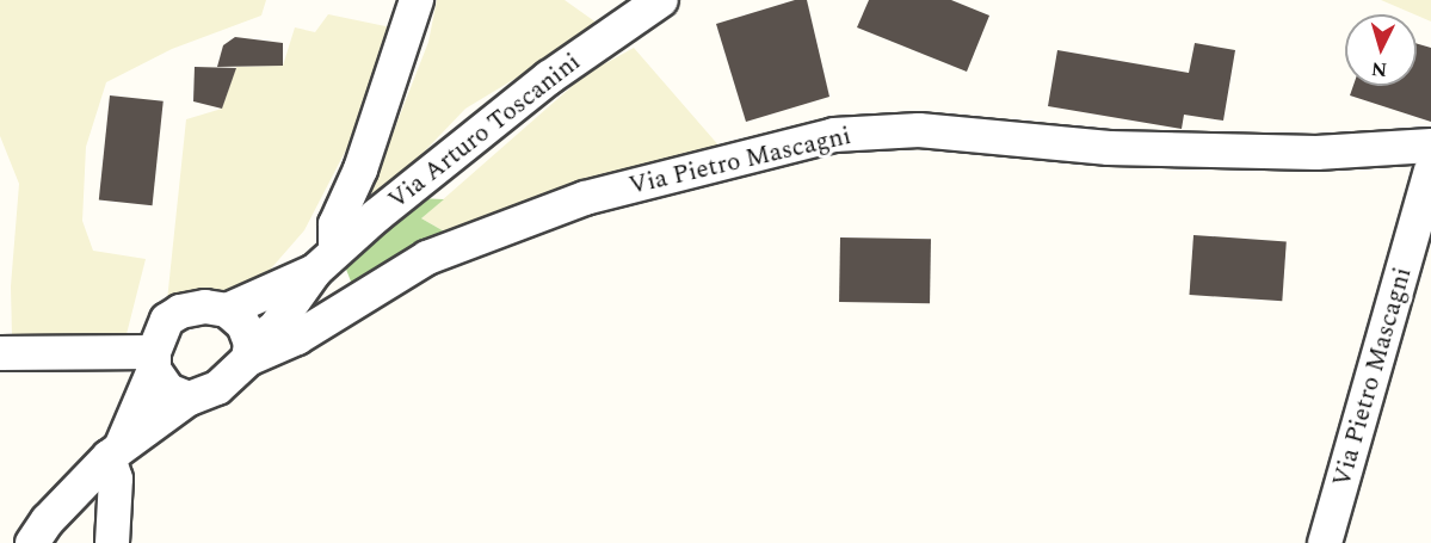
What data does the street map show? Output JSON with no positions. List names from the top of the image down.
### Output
{
  "streets": {
    "street": ["Via Arturo Toscanini", "Via Pietro Mascagni"]
  },
  "crossings": [
    ["Via Arturo Toscanini", "Via Pietro Mascagni"]
  ],
  "north": "bottom"
}
